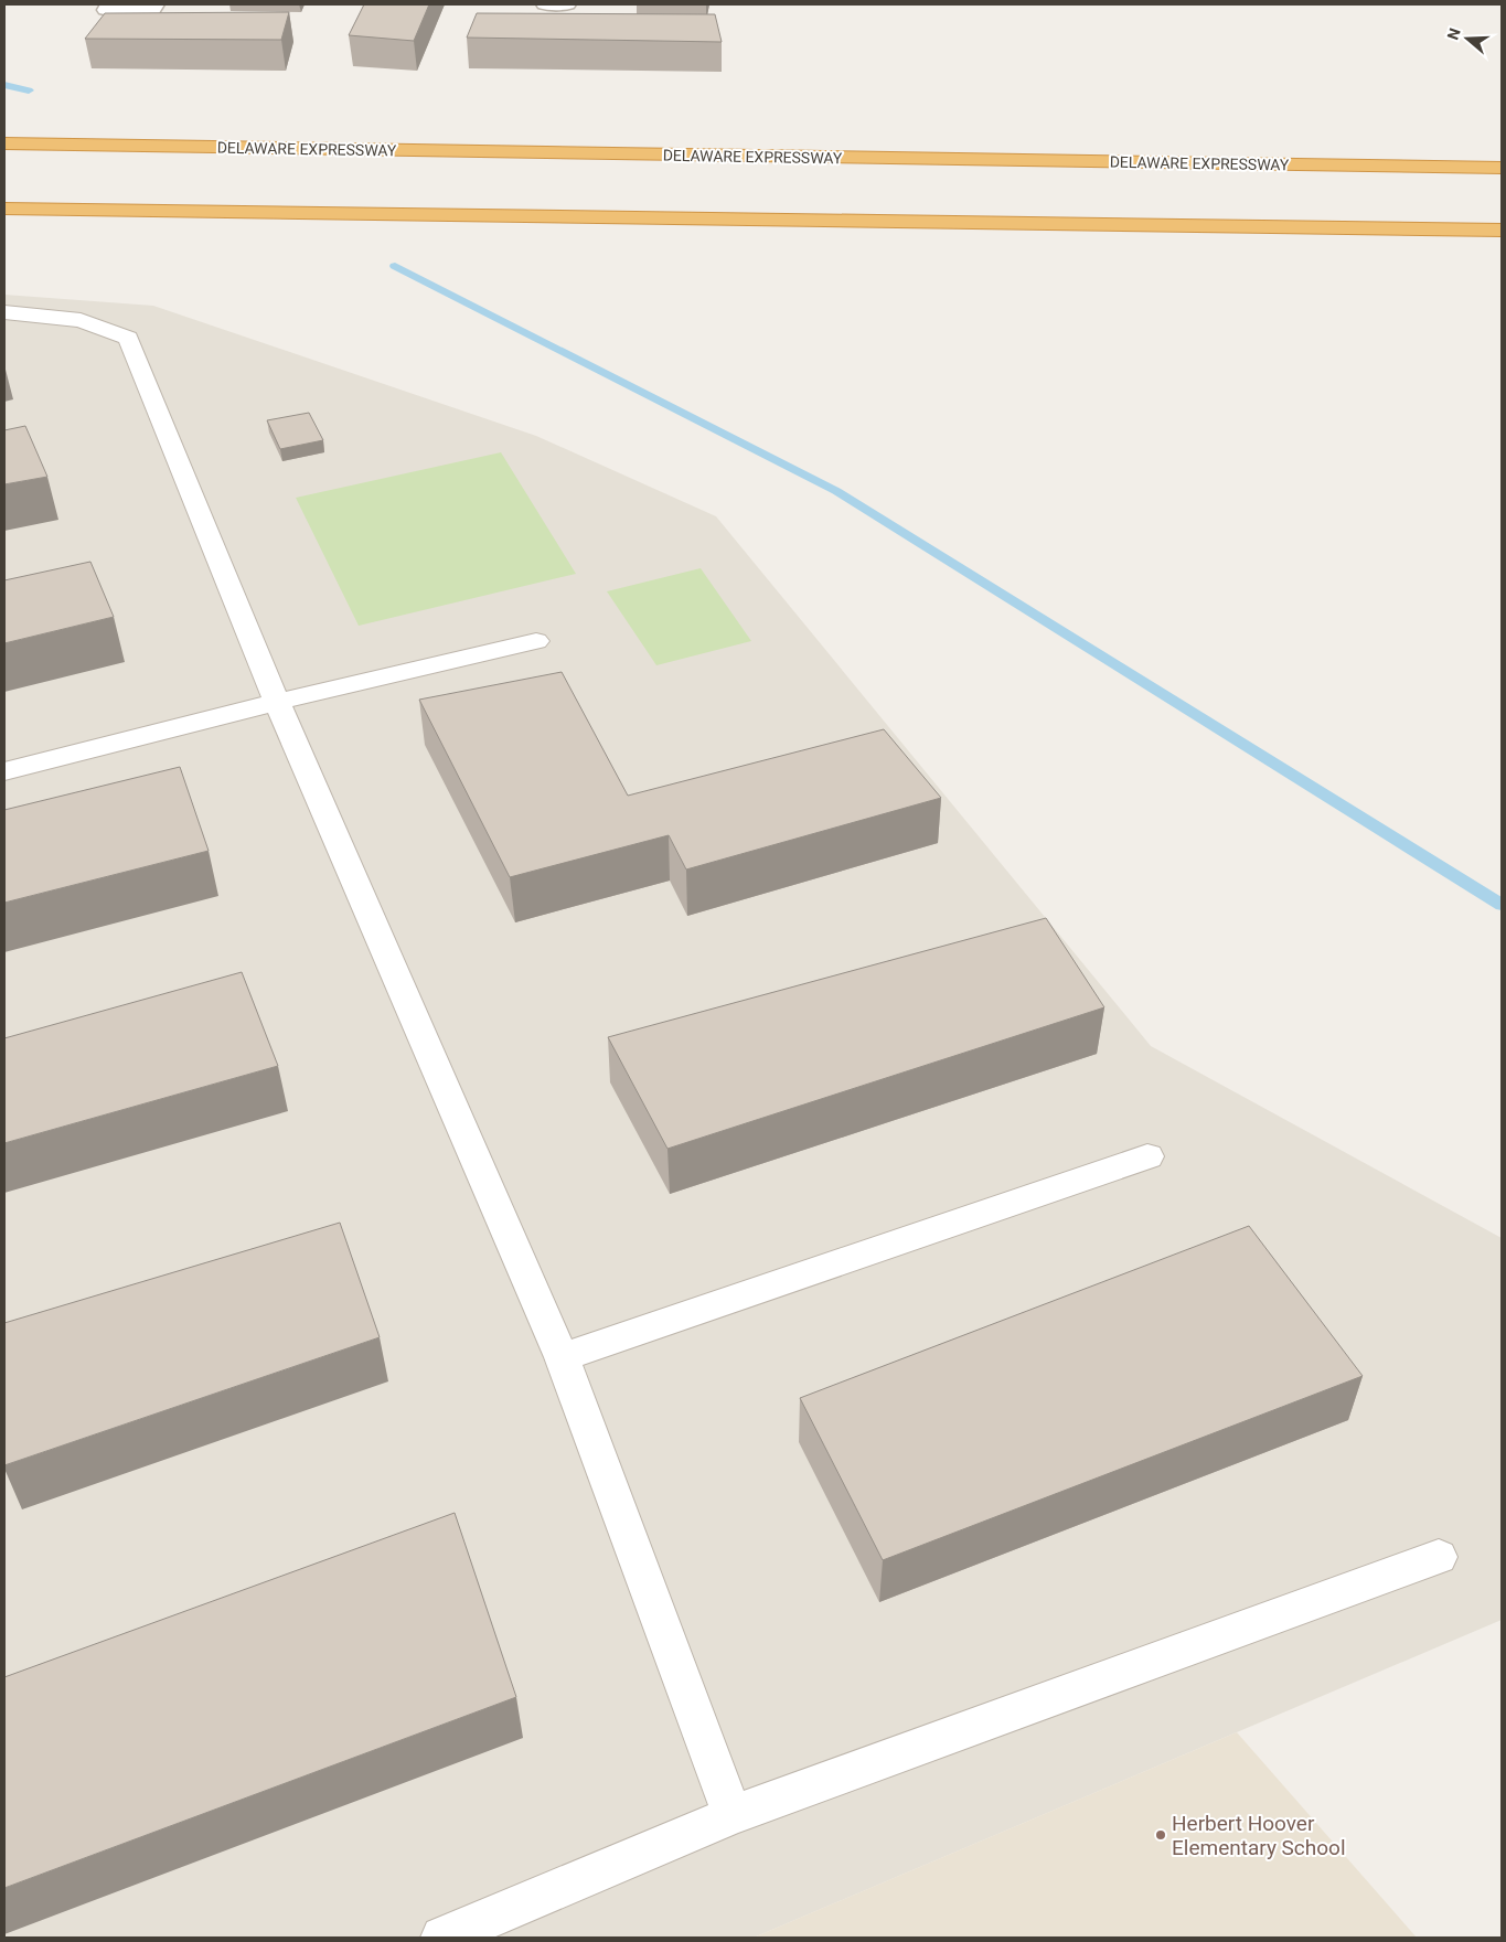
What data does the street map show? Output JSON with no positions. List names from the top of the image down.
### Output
{
  "streets": {
    "highway": ["DELAWARE EXPRESSWAY"]
  },
  "places": ["Herbert Hoover Elementary School"],
  "north": "left"
}
